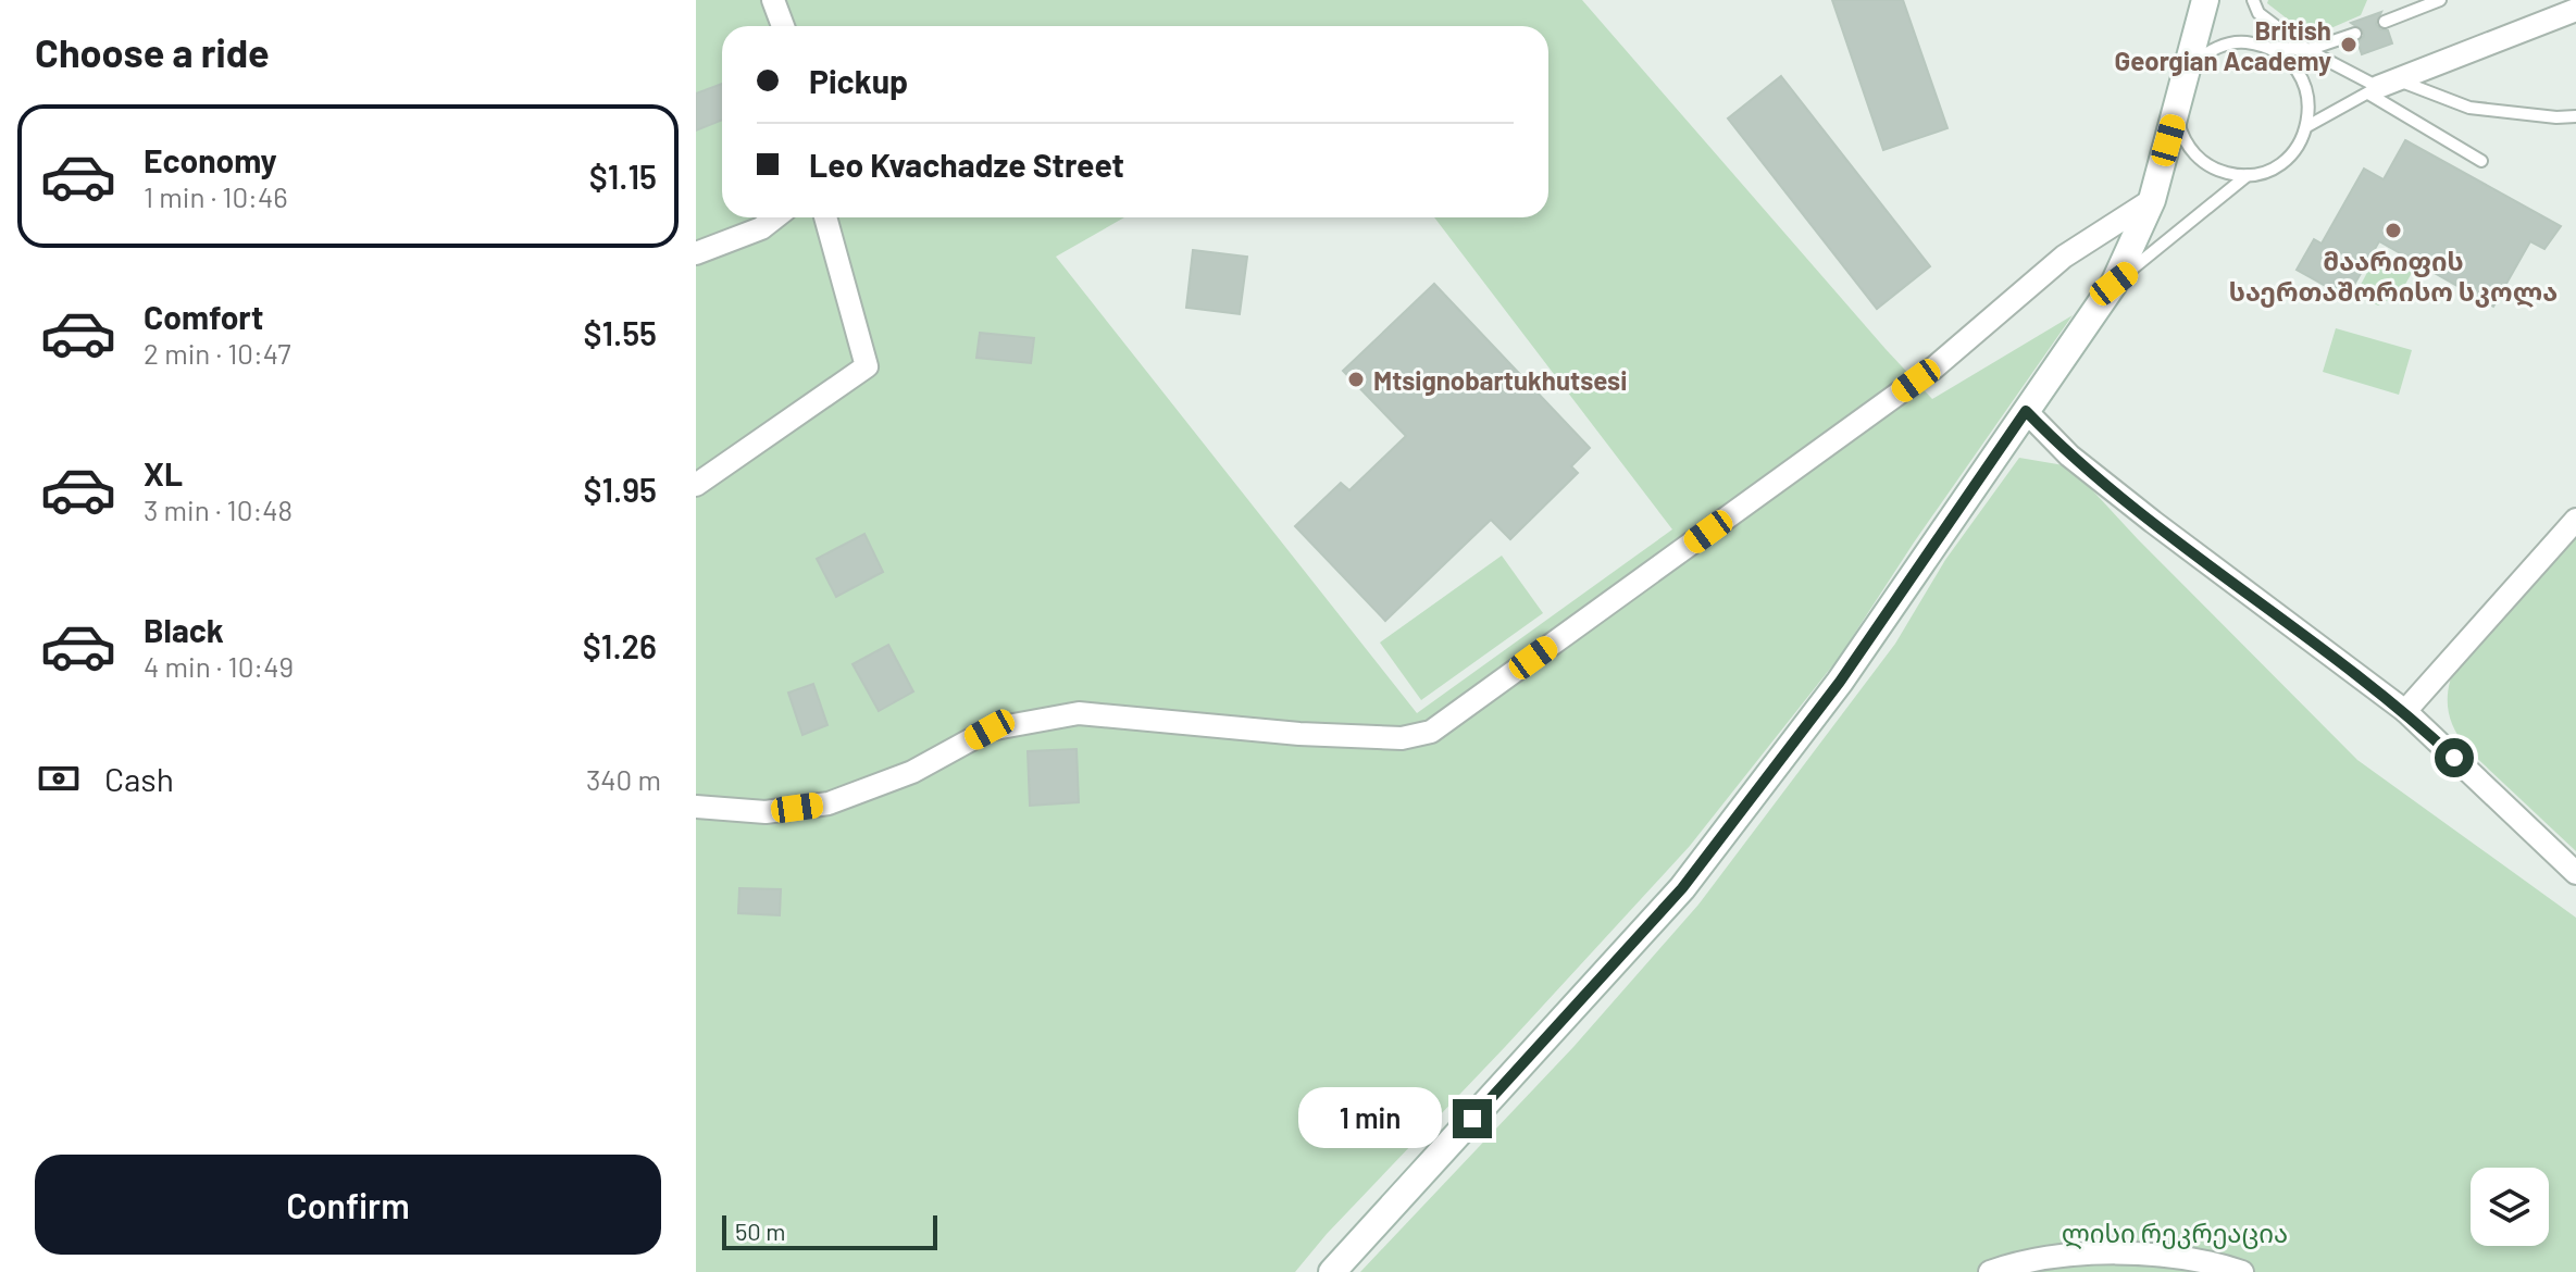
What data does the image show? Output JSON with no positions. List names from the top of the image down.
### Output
{
  "parks": ["ლისი რეკრეაცია"],
  "places": ["British Georgian Academy", "მაარიფის საერთაშორისო სკოლა", "Mtsignobartukhutsesi"],
  "scale_bar": "50 m",
  "page": {
    "heading": "Choose a ride",
    "banner": ["Pickup", "Leo Kvachadze Street"],
    "list": [
      {
        "name": "Economy",
        "note": "1 min · 10:46",
        "value": "$1.15"
      },
      {
        "name": "Comfort",
        "note": "2 min · 10:47",
        "value": "$1.55"
      },
      {
        "name": "XL",
        "note": "3 min · 10:48",
        "value": "$1.95"
      },
      {
        "name": "Black",
        "note": "4 min · 10:49",
        "value": "$1.26"
      }
    ],
    "pay": ["Cash", "340 m"],
    "bubble": "1 min",
    "buttons": "Confirm",
    "scale": "50 m"
  }
}
